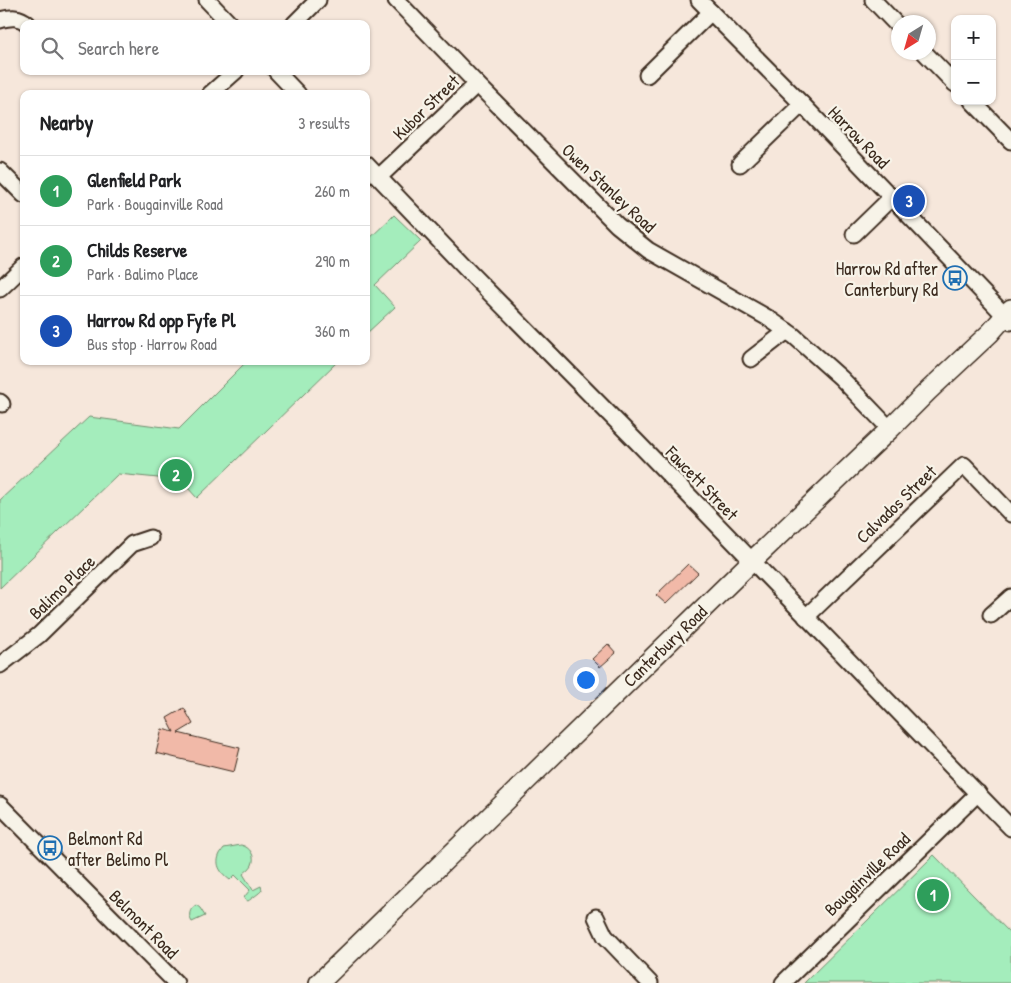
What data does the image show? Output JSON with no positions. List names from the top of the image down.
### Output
{
  "streets": {
    "main road": ["Canterbury Road"],
    "street": [
      "Kubor Street",
      "Harrow Road",
      "Owen Stanley Road",
      "Fawcett Street",
      "Calvados Street",
      "Balimo Place",
      "Bougainville Road",
      "Belmont Road"
    ]
  },
  "crossings": [
    ["Kubor Street", "Owen Stanley Road"],
    ["Kubor Street", "Fawcett Street"],
    ["Harrow Road", "Canterbury Road"],
    ["Owen Stanley Road", "Canterbury Road"],
    ["Fawcett Street", "Calvados Street"],
    ["Fawcett Street", "Canterbury Road"],
    ["Fawcett Street", "Bougainville Road"]
  ],
  "places": {
    "bus stop": ["Harrow Rd after Canterbury Rd", "Belmont Rd after Belimo Pl"]
  },
  "north": "bottom left",
  "page": {
    "map_buttons": ["+", "−"],
    "search": "Search here",
    "heading": ["Nearby", "3 results"],
    "list": [
      {
        "mark": "1",
        "name": "Glenfield Park",
        "note": "Park · Bougainville Road",
        "value": "260 m"
      },
      {
        "mark": "2",
        "name": "Childs Reserve",
        "note": "Park · Balimo Place",
        "value": "290 m"
      },
      {
        "mark": "3",
        "name": "Harrow Rd opp Fyfe Pl",
        "note": "Bus stop · Harrow Road",
        "value": "360 m"
      }
    ],
    "pins": ["3", "2", "1"]
  }
}
